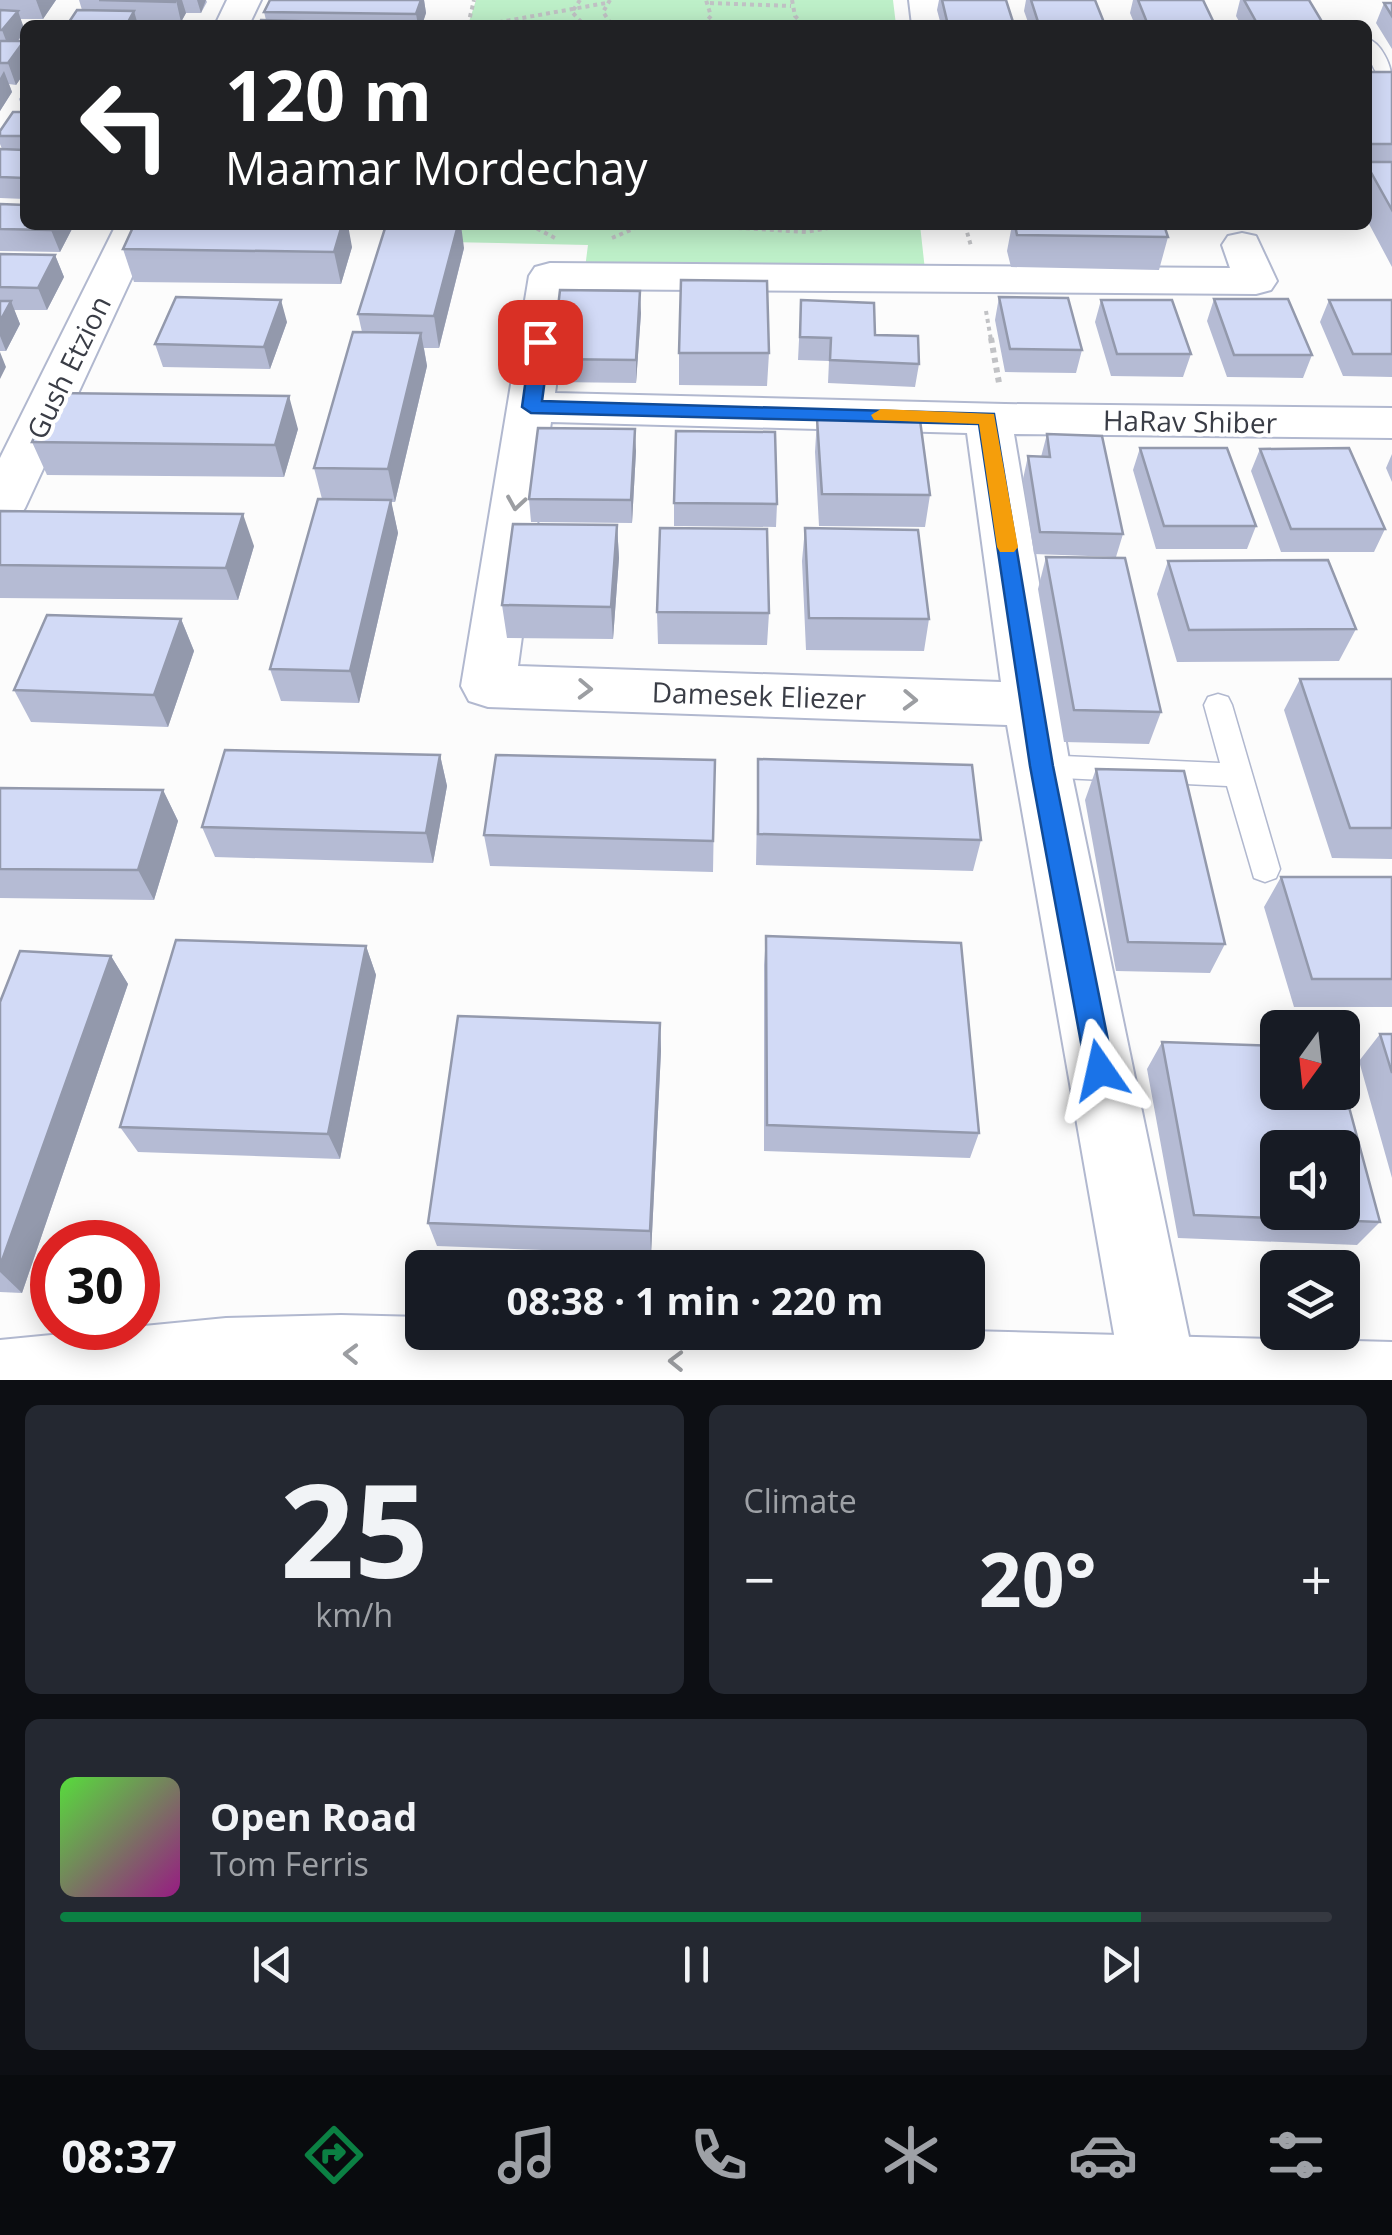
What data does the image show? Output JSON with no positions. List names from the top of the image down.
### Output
{
  "streets": {
    "street": ["Gush Etzion", "HaRav Shiber", "Damesek Eliezer"]
  },
  "crossings": [
    ["HaRav Shiber", "Damesek Eliezer"]
  ],
  "north": "bottom",
  "page": {
    "turn": ["120 m", "Maamar Mordechay"],
    "limit": "30",
    "trip": "08:38 · 1 min · 220 m",
    "tile": [
      ["25", "km/h"],
      "Climate"
    ],
    "heat": ["−", "20°", "+"],
    "song": ["Open Road", "Tom Ferris"],
    "tabs": "08:37"
  }
}
